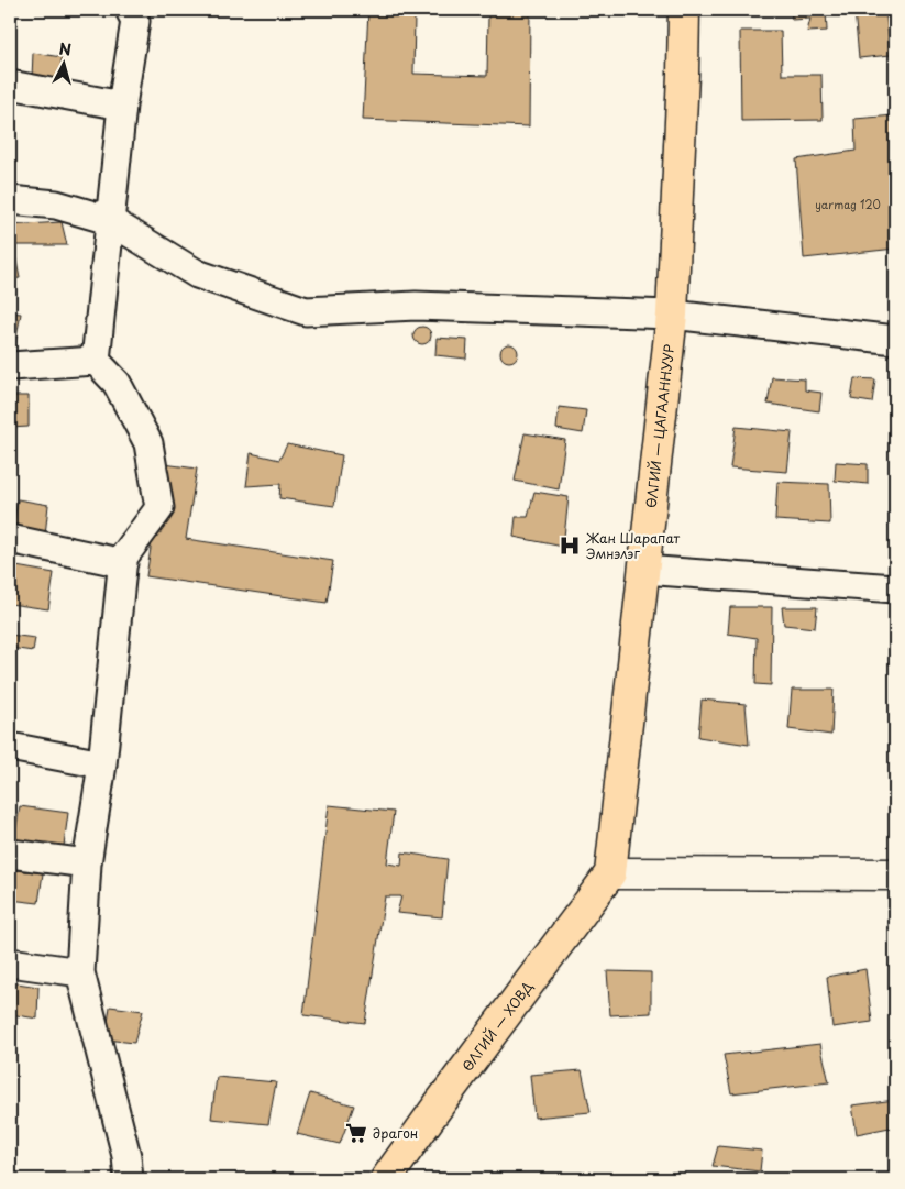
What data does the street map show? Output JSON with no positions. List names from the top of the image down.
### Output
{
  "streets": {
    "highway": ["ӨЛГИЙ — ЦАГААННУУР", "ӨЛГИЙ — ХОВД"]
  },
  "crossings": [
    ["ӨЛГИЙ — ЦАГААННУУР", "ӨЛГИЙ — ХОВД"]
  ],
  "places": {
    "hospital": ["Жан Шарапат Эмнэлэг"],
    "supermarket": ["драгон"]
  },
  "house_numbers": ["yarmag 120"],
  "north": "top"
}
